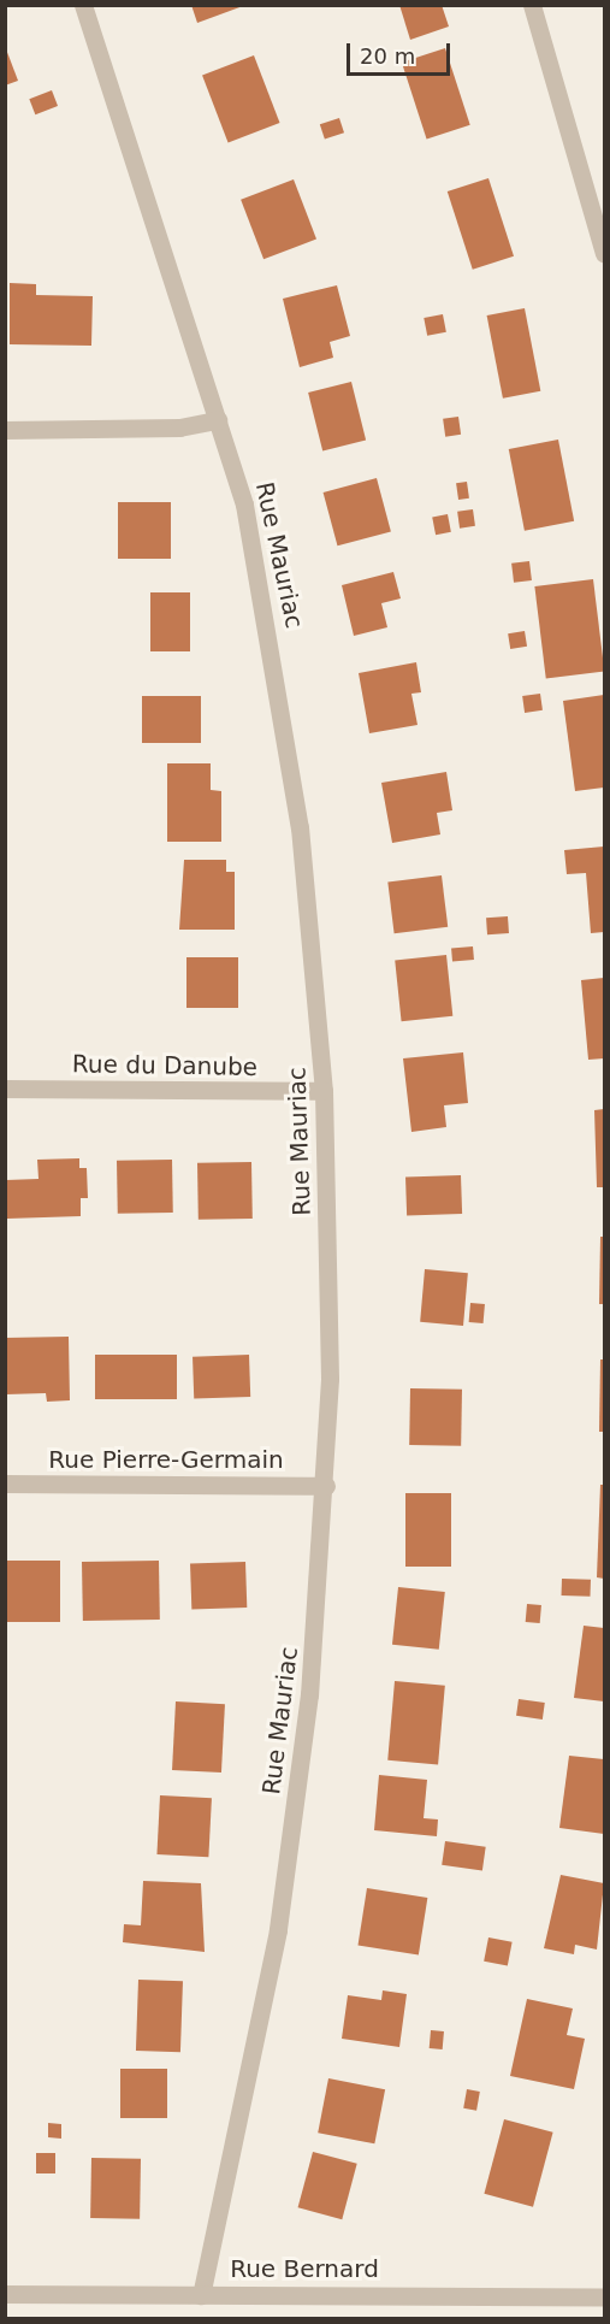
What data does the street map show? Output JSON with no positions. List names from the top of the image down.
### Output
{
  "streets": {
    "street": [
      "Rue Mauriac",
      "Rue du Danube",
      "Rue Pierre-Germain",
      "Rue Bernard"
    ]
  },
  "crossings": [
    ["Rue Mauriac", "Rue du Danube"],
    ["Rue Mauriac", "Rue Pierre-Germain"],
    ["Rue Mauriac", "Rue Bernard"]
  ],
  "scale_bar": "20 m"
}
